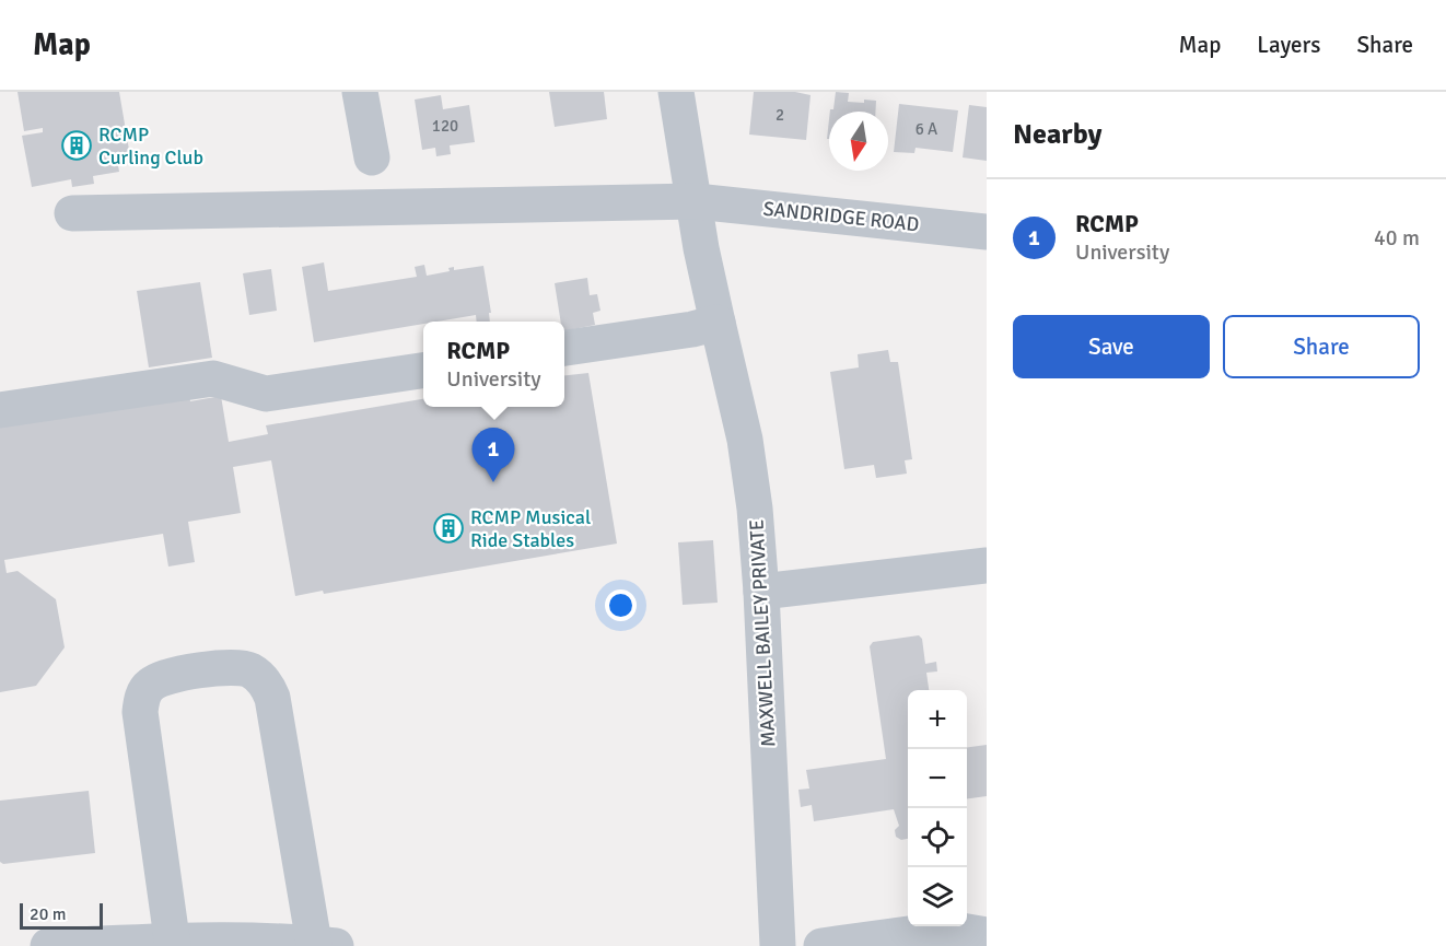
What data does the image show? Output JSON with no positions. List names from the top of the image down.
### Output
{
  "streets": {
    "street": ["SANDRIDGE ROAD", "MAXWELL BAILEY PRIVATE"]
  },
  "crossings": [
    ["SANDRIDGE ROAD", "MAXWELL BAILEY PRIVATE"]
  ],
  "places": {
    "building": ["RCMP Curling Club", "RCMP Musical Ride Stables"]
  },
  "house_numbers": ["2", "120", "6 A"],
  "scale_bar": "20 m",
  "north": "bottom",
  "page": {
    "header": "Map",
    "nav": ["Map", "Layers", "Share"],
    "heading": "Nearby",
    "list": [
      {
        "mark": "1",
        "name": "RCMP",
        "note": "University",
        "value": "40 m"
      }
    ],
    "buttons": ["Save", "Share"],
    "popup": ["RCMP", "University"],
    "pins": "1",
    "map_buttons": ["+", "−"],
    "scale": "20 m"
  }
}
